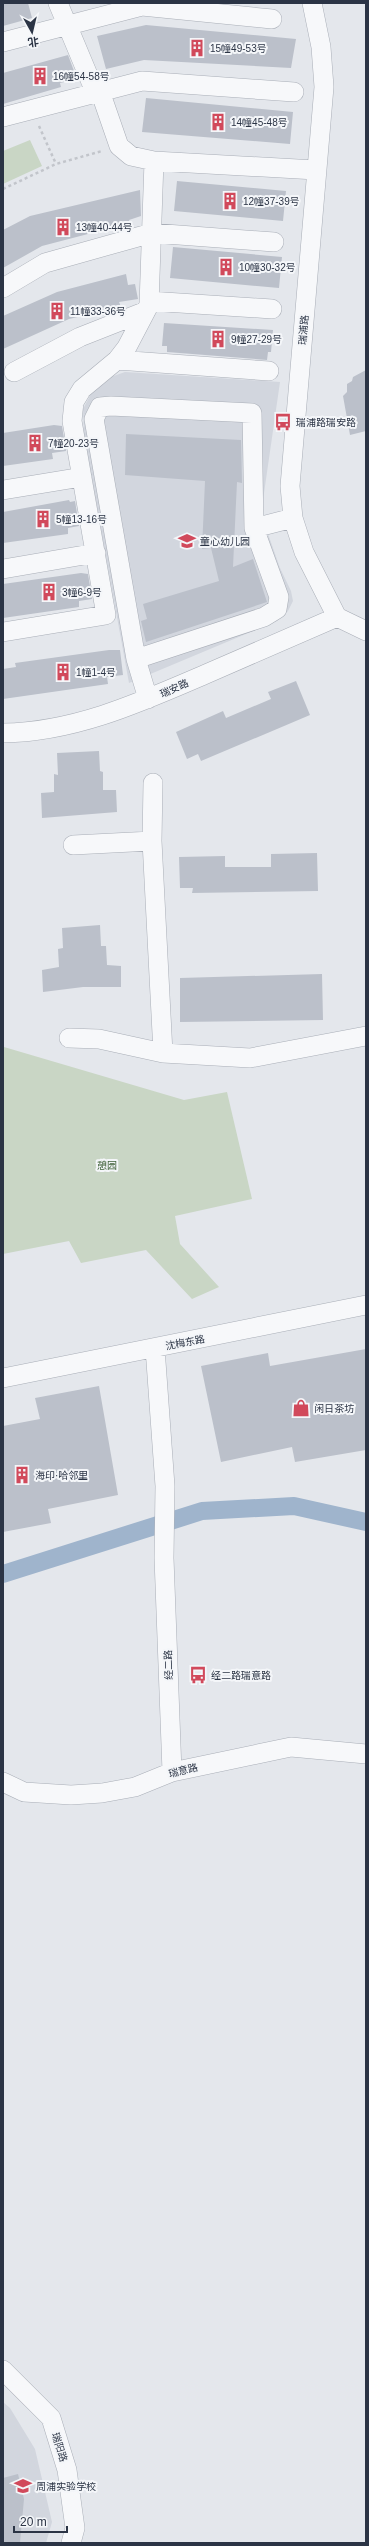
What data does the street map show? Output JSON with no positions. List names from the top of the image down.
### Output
{
  "streets": {
    "street": [
      "瑞浦路",
      "瑞安路",
      "沈梅东路",
      "经二路",
      "瑞意路",
      "瑞阳路"
    ]
  },
  "crossings": [
    ["瑞浦路", "瑞安路"],
    ["沈梅东路", "经二路"],
    ["经二路", "瑞意路"]
  ],
  "parks": ["憩园"],
  "places": {
    "building": [
      "15幢49-53号",
      "16幢54-58号",
      "14幢45-48号",
      "12幢37-39号",
      "13幢40-44号",
      "10幢30-32号",
      "11幢33-36号",
      "9幢27-29号",
      "7幢20-23号",
      "5幢13-16号",
      "3幢6-9号",
      "1幢1-4号",
      "海印·哈邻里"
    ],
    "bus stop": ["瑞浦路瑞安路", "经二路瑞意路"],
    "school or university": ["童心幼儿园", "周浦实验学校"],
    "shop": ["闲日茶坊"]
  },
  "scale_bar": "20 m",
  "north": "bottom"
}
